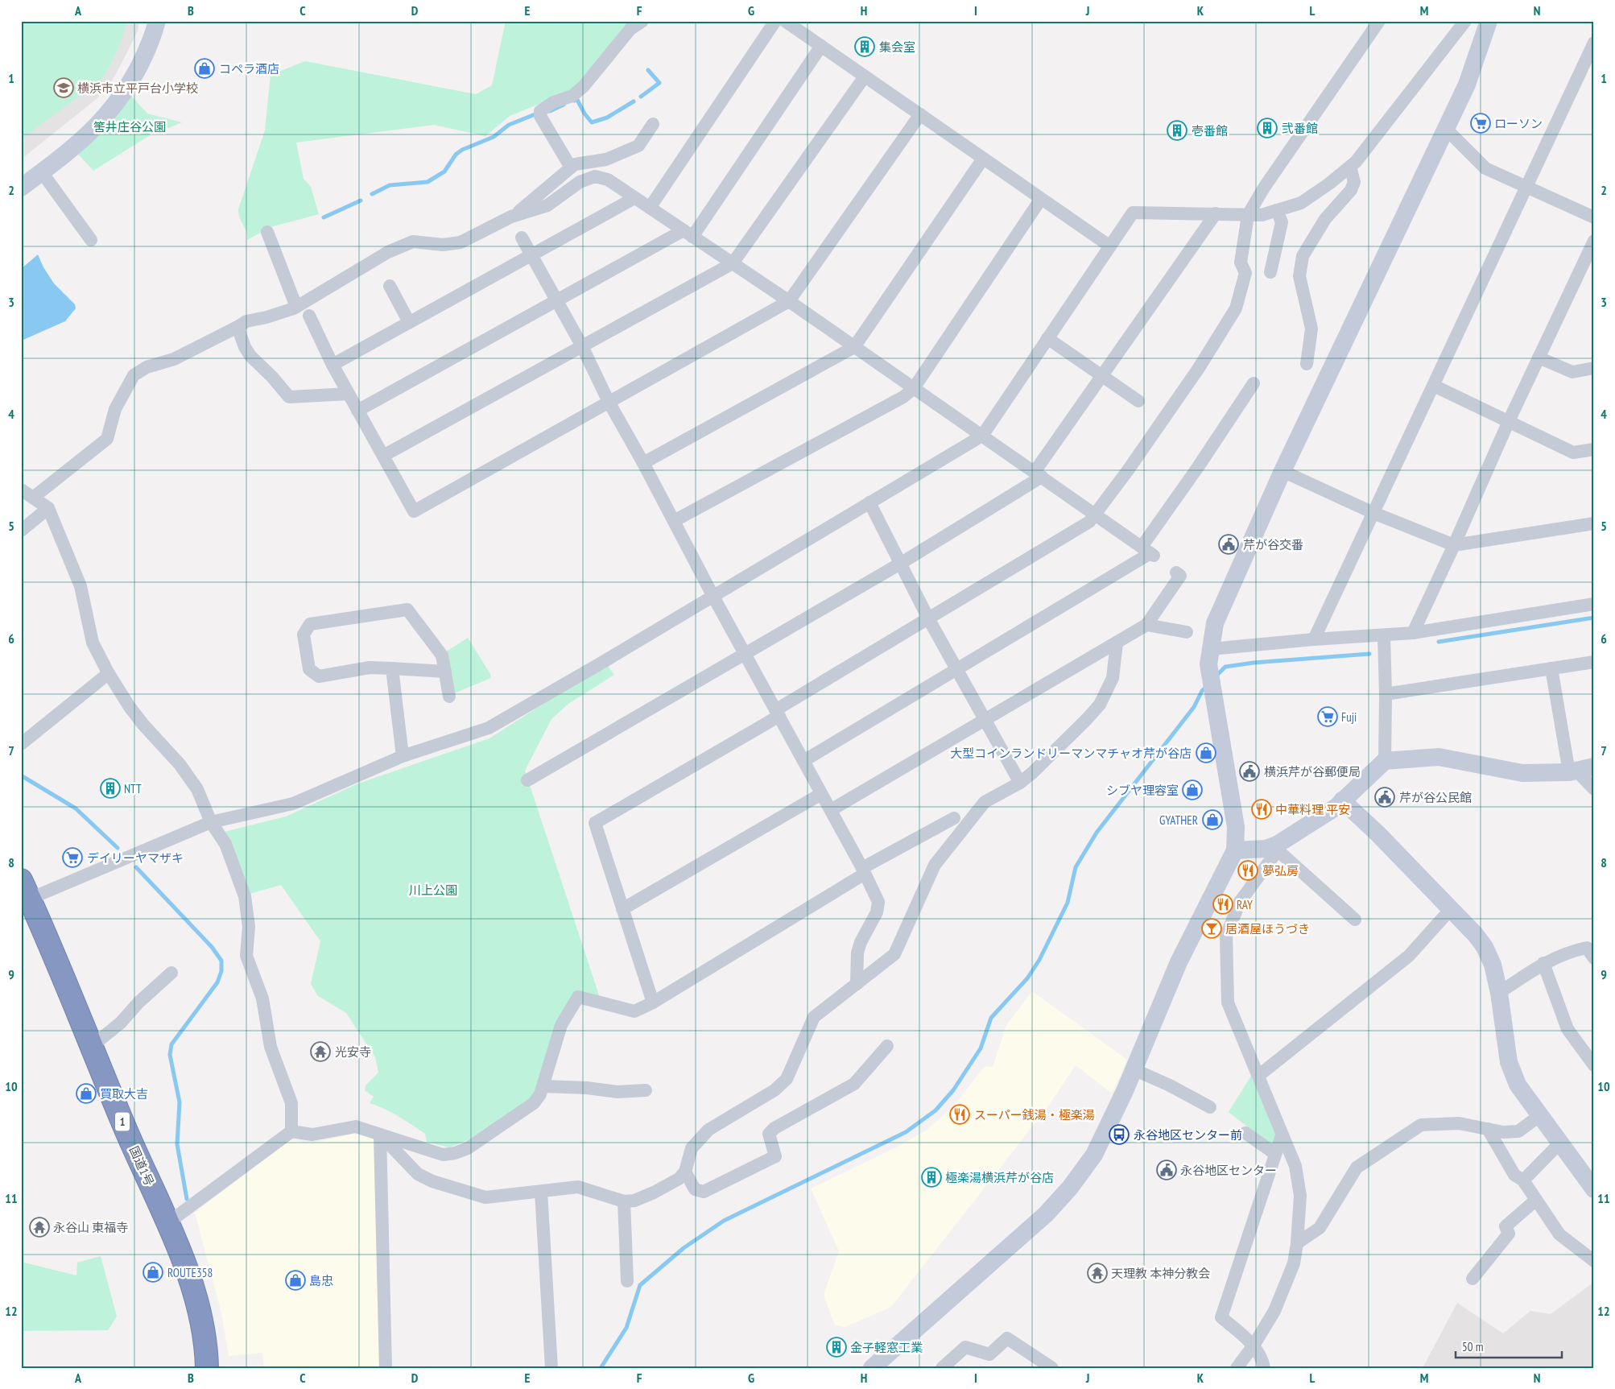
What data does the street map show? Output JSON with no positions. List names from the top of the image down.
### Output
{
  "streets": {
    "highway": ["1", "国道1号"]
  },
  "parks": ["筈井庄谷公園", "川上公園"],
  "places": {
    "building": [
      "集会室",
      "弐番館",
      "壱番館",
      "NTT",
      "極楽湯横浜芹が谷店",
      "金子軽窓工業"
    ],
    "shop": [
      "コペラ酒店",
      "大型コインランドリーマンマチャオ芹が谷店",
      "シブヤ理容室",
      "GYATHER",
      "買取大吉",
      "ROUTE358",
      "島忠"
    ],
    "school or university": ["横浜市立平戸台小学校"],
    "supermarket": ["ローソン", "Fuji", "デイリーヤマザキ"],
    "public building": [
      "芹が谷交番",
      "横浜芹が谷郵便局",
      "芹が谷公民館",
      "永谷地区センター"
    ],
    "restaurant": [
      "中華料理 平安",
      "夢弘房",
      "RAY",
      "スーパー銭湯・極楽湯"
    ],
    "bar": ["居酒屋ほうづき"],
    "temple": ["光安寺", "永谷山 東福寺", "天理教 本神分教会"],
    "bus stop": ["永谷地区センター前"]
  },
  "scale_bar": "50 m",
  "grid": {
    "columns": [
      "A",
      "B",
      "C",
      "D",
      "E",
      "F",
      "G",
      "H",
      "I",
      "J",
      "K",
      "L",
      "M",
      "N"
    ],
    "rows": [
      "1",
      "2",
      "3",
      "4",
      "5",
      "6",
      "7",
      "8",
      "9",
      "10",
      "11",
      "12"
    ]
  }
}
